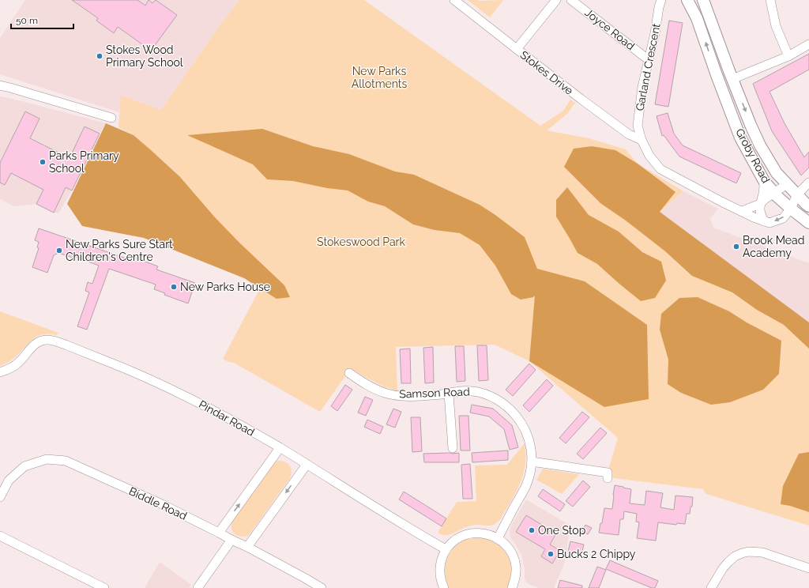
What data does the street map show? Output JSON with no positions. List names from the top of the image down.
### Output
{
  "streets": {
    "main road": ["Groby Road"],
    "street": [
      "Joyce Road",
      "Garland Crescent",
      "Stokes Drive",
      "Samson Road",
      "Pindar Road",
      "Biddle Road"
    ]
  },
  "crossings": [
    ["Joyce Road", "Garland Crescent"],
    ["Garland Crescent", "Stokes Drive"],
    ["Garland Crescent", "Groby Road"]
  ],
  "parks": ["New Parks Allotments", "Stokeswood Park"],
  "places": [
    "Stokes Wood Primary School",
    "Parks Primary School",
    "Brook Mead Academy",
    "New Parks Sure Start Children's Centre",
    "New Parks House",
    "One Stop",
    "Bucks 2 Chippy"
  ],
  "scale_bar": "50 m"
}
